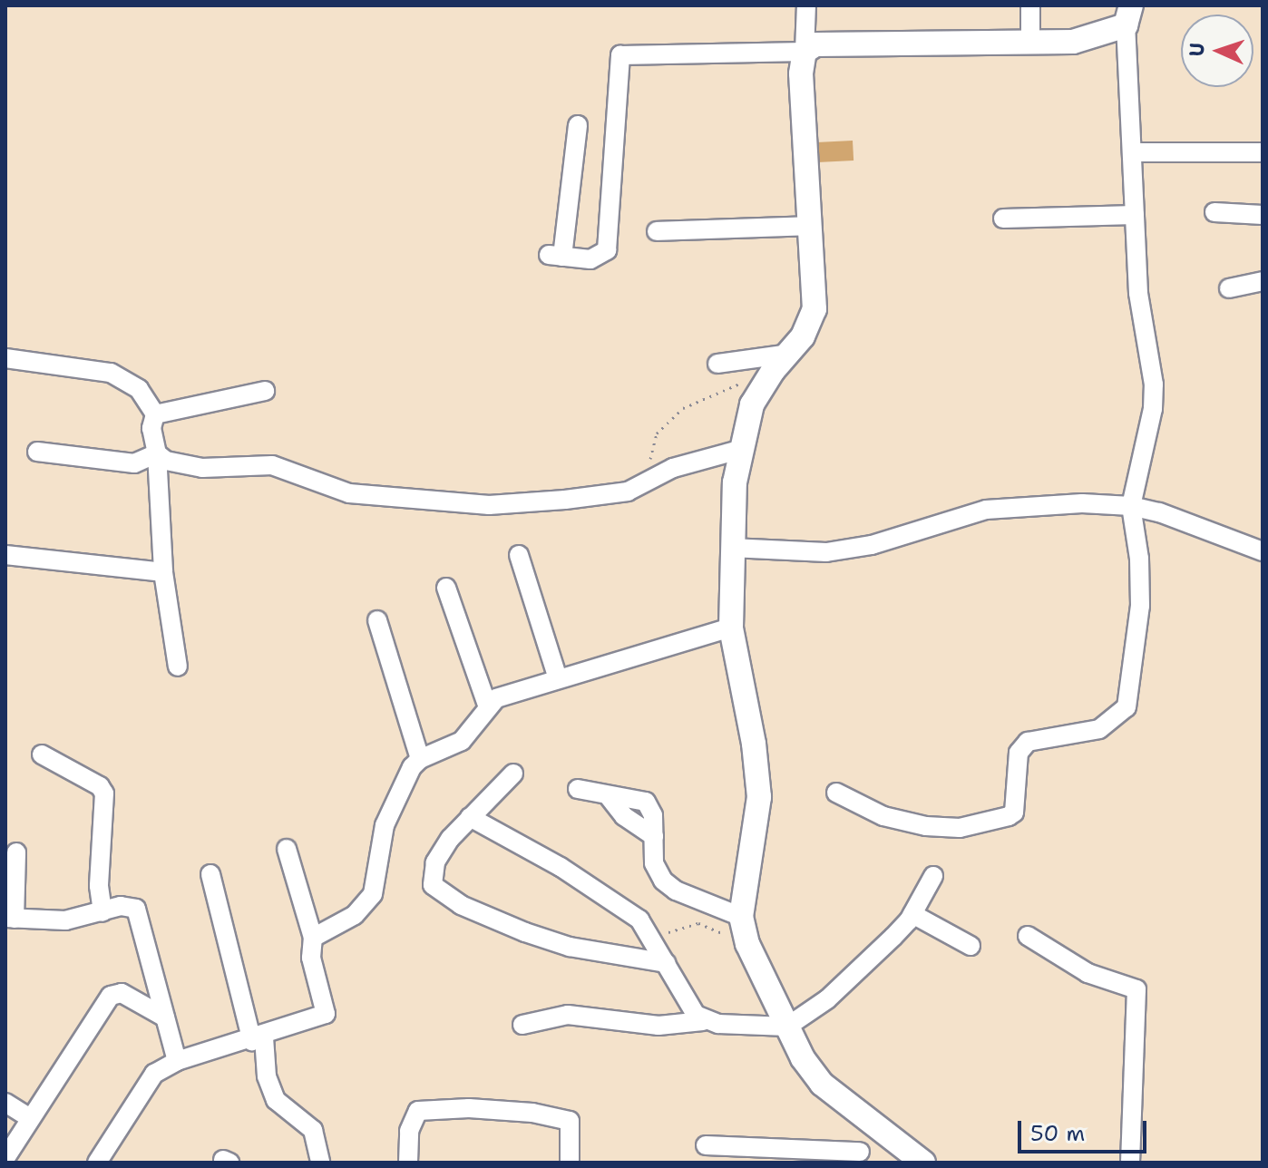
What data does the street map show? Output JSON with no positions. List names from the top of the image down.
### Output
{
  "scale_bar": "50 m",
  "north": "left"
}
